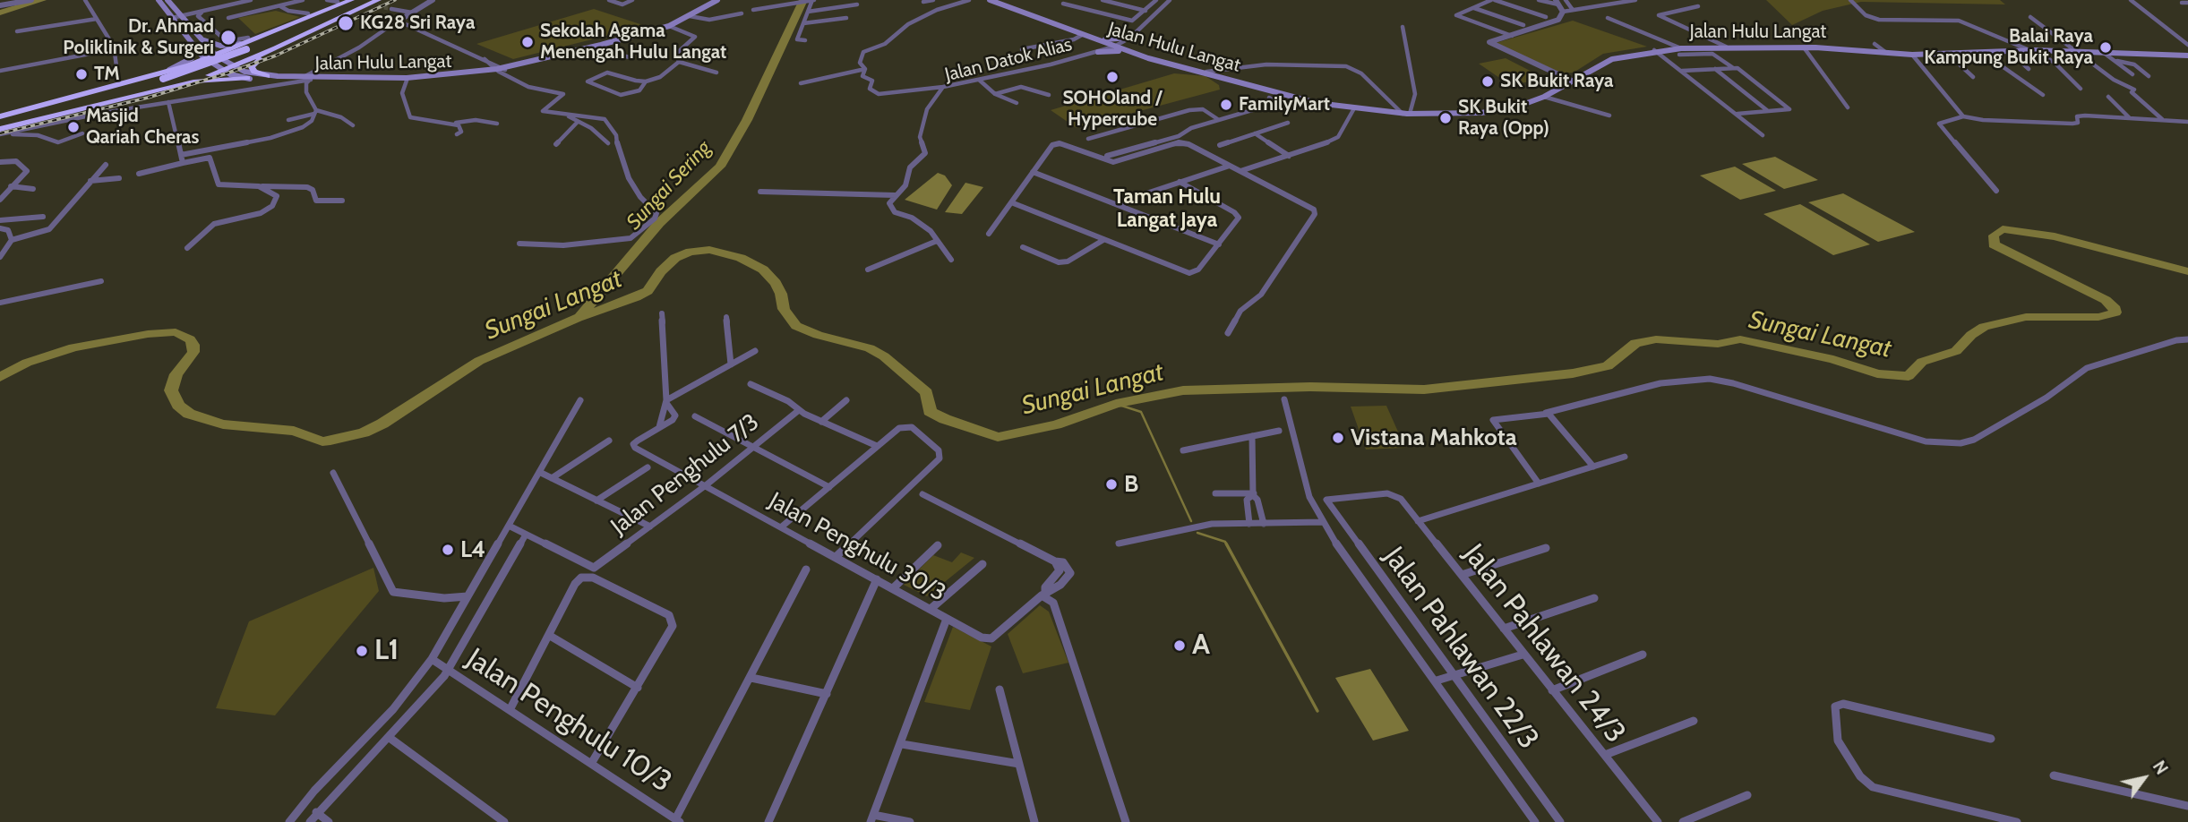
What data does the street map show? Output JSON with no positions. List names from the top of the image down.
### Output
{
  "streets": {
    "main road": ["Jalan Hulu Langat"],
    "street": [
      "Jalan Datok Alias",
      "Jalan Penghulu 7/3",
      "Jalan Penghulu 30/3",
      "Jalan Pahlawan 24/3",
      "Jalan Pahlawan 22/3",
      "Jalan Penghulu 10/3"
    ]
  },
  "crossings": [
    ["Jalan Hulu Langat", "Jalan Datok Alias"],
    ["Jalan Penghulu 7/3", "Jalan Penghulu 30/3"],
    ["Jalan Pahlawan 24/3", "Jalan Pahlawan 22/3"]
  ],
  "districts": ["Taman Hulu Langat Jaya"],
  "water": ["Sungai Sering", "Sungai Langat"],
  "places": [
    "KG28 Sri Raya",
    "Dr. Ahmad Poliklinik & Surgeri",
    "Sekolah Agama Menengah Hulu Langat",
    "Balai Raya Kampung Bukit Raya",
    "TM",
    "SOHOland / Hypercube",
    "SK Bukit Raya",
    "FamilyMart",
    "SK Bukit Raya (Opp)",
    "Masjid Qariah Cheras",
    "Vistana Mahkota",
    "B",
    "L4",
    "A",
    "L1"
  ],
  "north": "top right"
}
